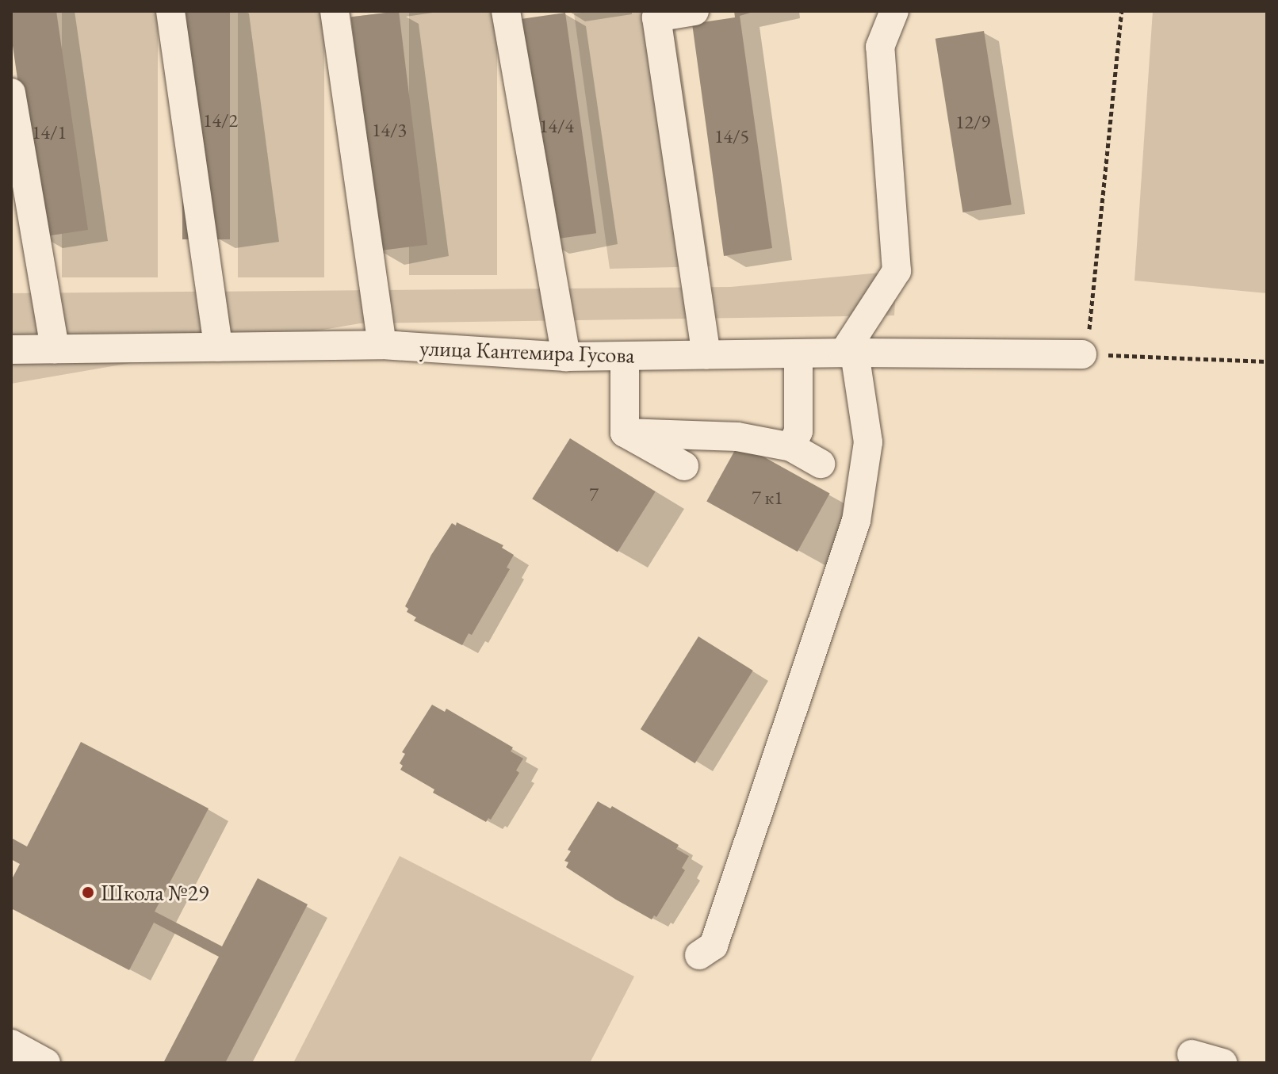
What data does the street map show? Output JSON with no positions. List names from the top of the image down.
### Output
{
  "streets": {
    "street": ["улица Кантемира Гусова"]
  },
  "places": ["Школа №29"],
  "house_numbers": [
    "14/2",
    "12/9",
    "14/4",
    "14/3",
    "14/1",
    "14/5",
    "7",
    "7 к1"
  ]
}
